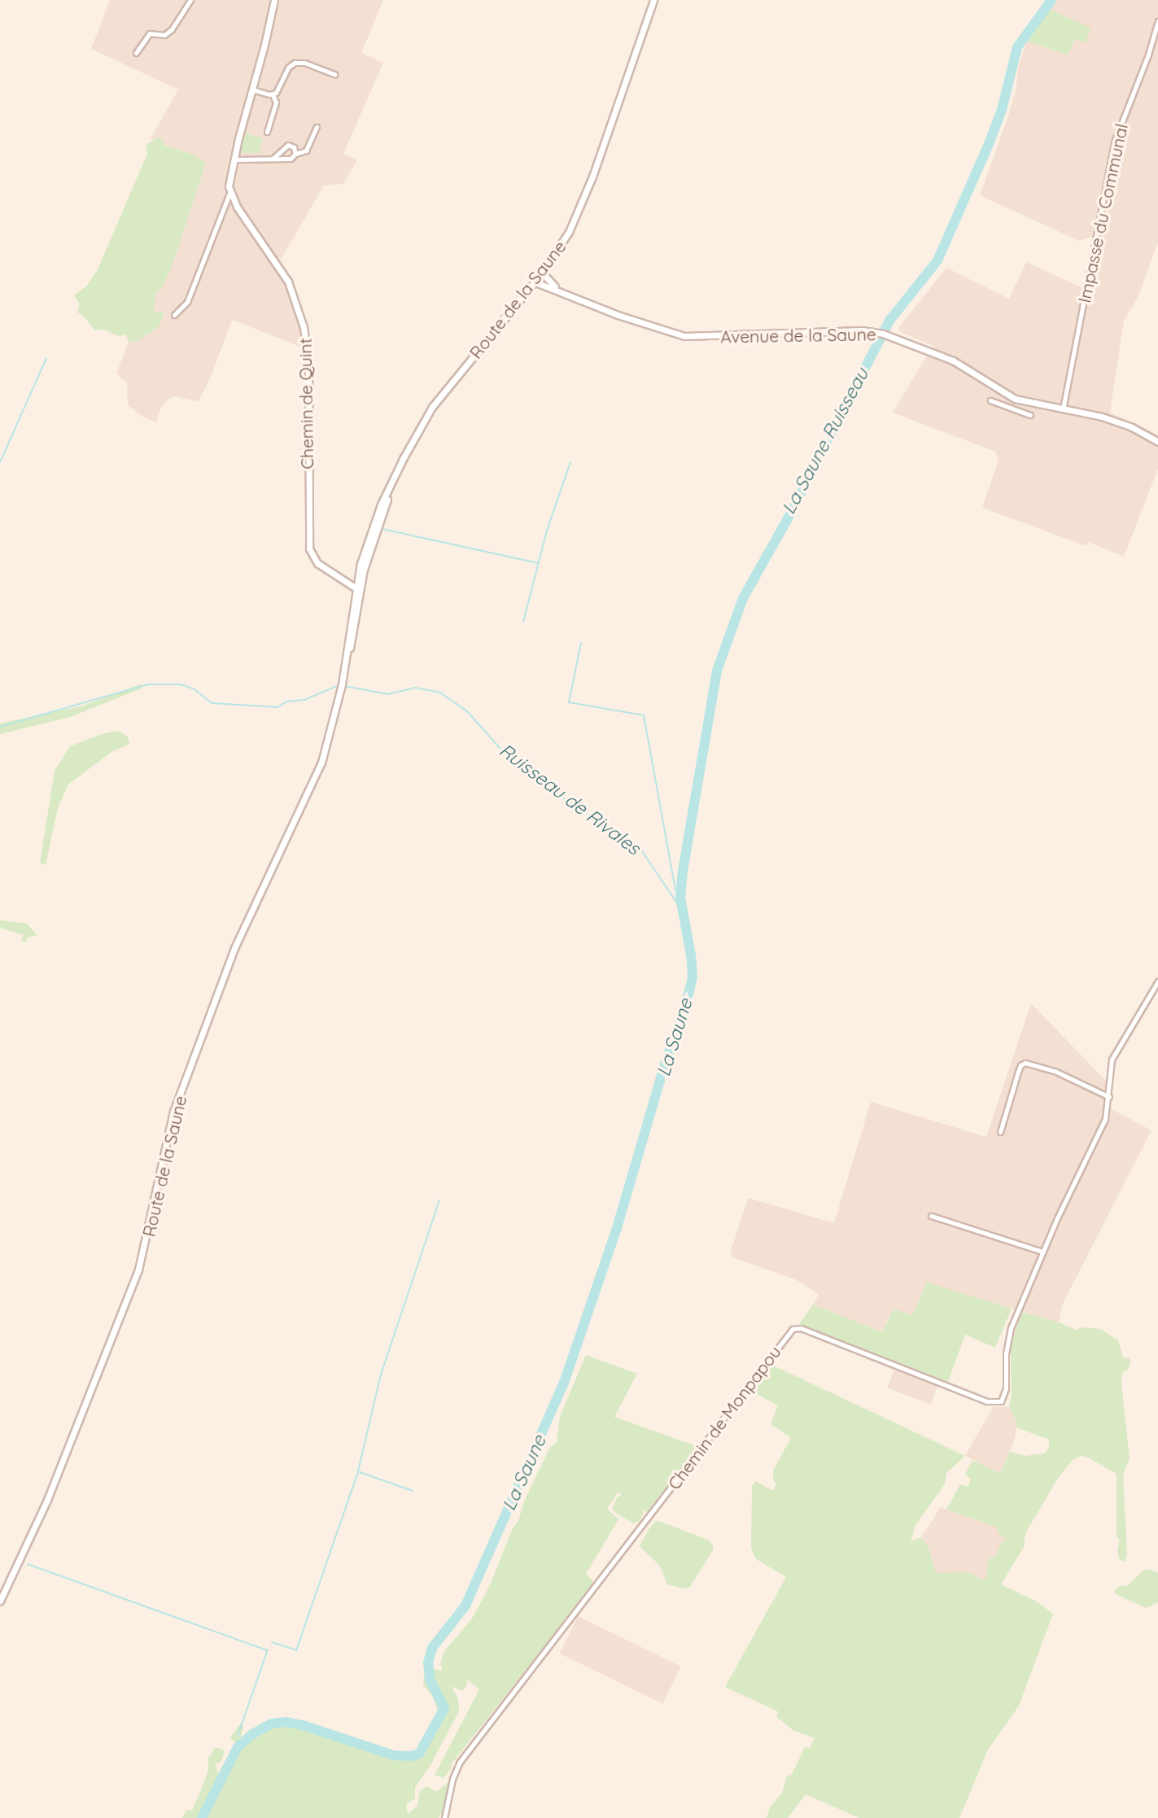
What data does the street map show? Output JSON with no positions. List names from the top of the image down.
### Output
{
  "streets": {
    "street": [
      "Impasse du Communal",
      "Route de la Saune",
      "Avenue de la Saune",
      "Chemin de Quint",
      "Chemin de Monpapou"
    ]
  },
  "crossings": [
    ["Impasse du Communal", "Avenue de la Saune"],
    ["Route de la Saune", "Avenue de la Saune"],
    ["Route de la Saune", "Chemin de Quint"]
  ],
  "water": ["La Saune Ruisseau", "Ruisseau de Rivales", "La Saune"]
}
